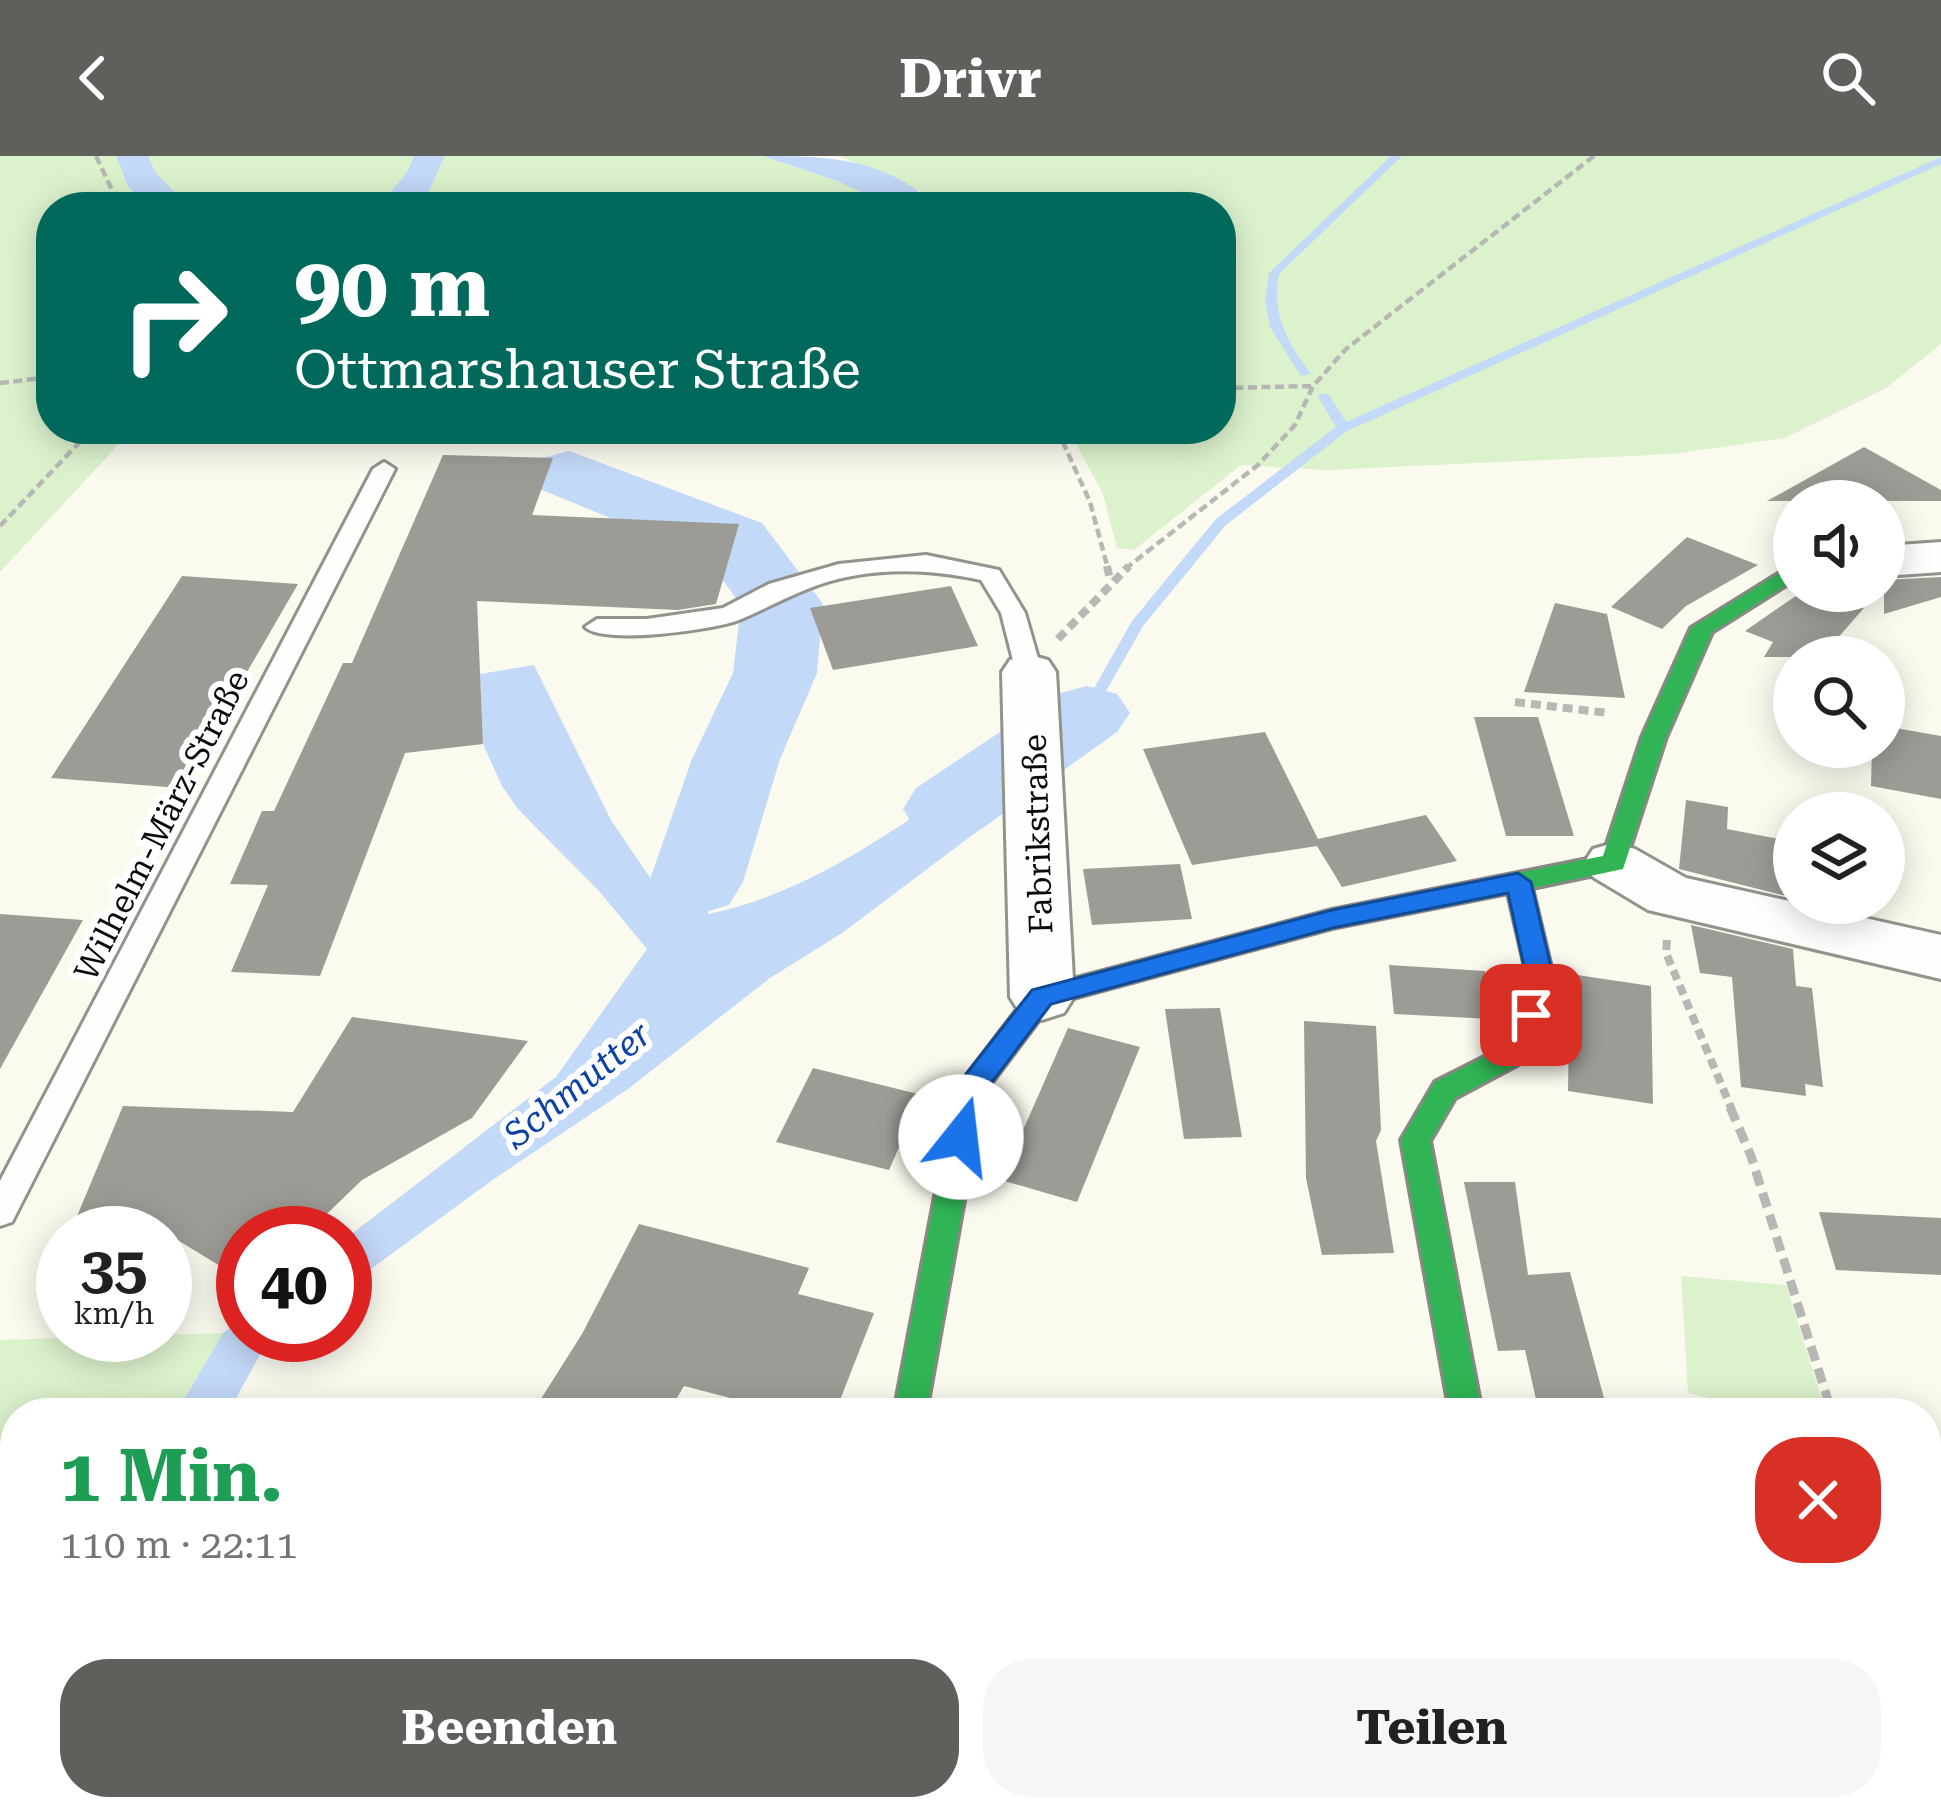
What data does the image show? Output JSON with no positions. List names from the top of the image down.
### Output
{
  "streets": {
    "street": ["Fabrikstraße"],
    "lane": ["Wilhelm-März-Straße"]
  },
  "water": ["Schmutter"],
  "page": {
    "header": "Drivr",
    "turn": ["90 m", "Ottmarshauser Straße"],
    "speed": "35 km/h",
    "limit": "40",
    "heading": ["1 Min.", "110 m · 22:11"],
    "buttons": ["Beenden", "Teilen"]
  }
}
